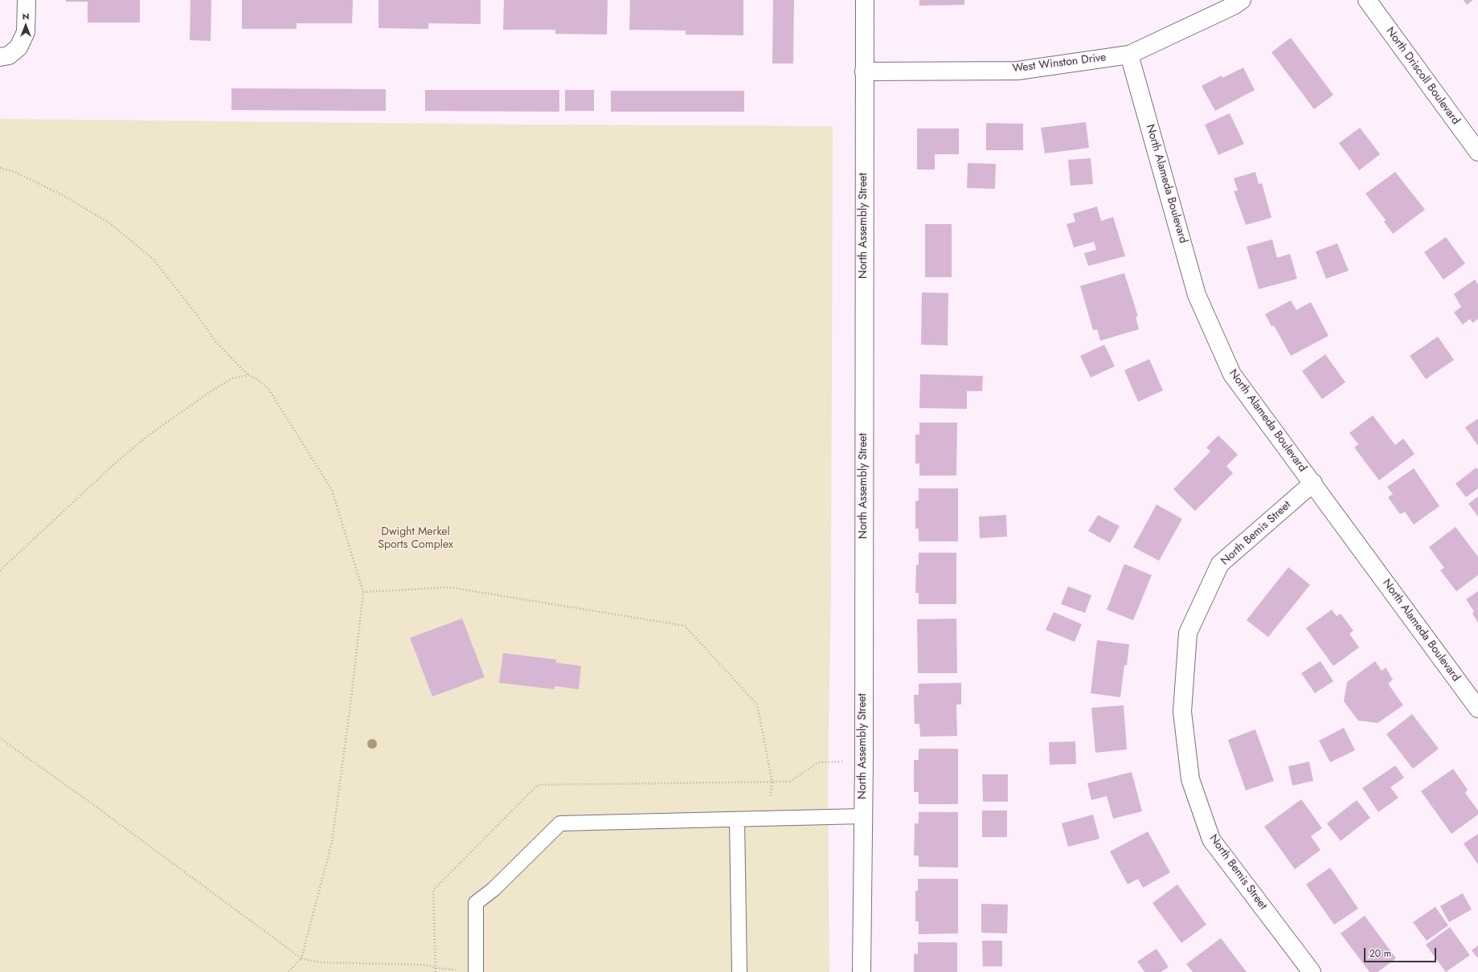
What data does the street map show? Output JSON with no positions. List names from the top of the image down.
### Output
{
  "streets": {
    "street": [
      "West Winston Drive",
      "North Driscoll Boulevard",
      "North Alameda Boulevard",
      "North Assembly Street",
      "North Bemis Street"
    ]
  },
  "crossings": [
    ["West Winston Drive", "North Alameda Boulevard"],
    ["West Winston Drive", "North Assembly Street"],
    ["North Alameda Boulevard", "North Bemis Street"]
  ],
  "parks": ["Dwight Merkel Sports Complex"],
  "scale_bar": "20 m",
  "north": "top"
}
